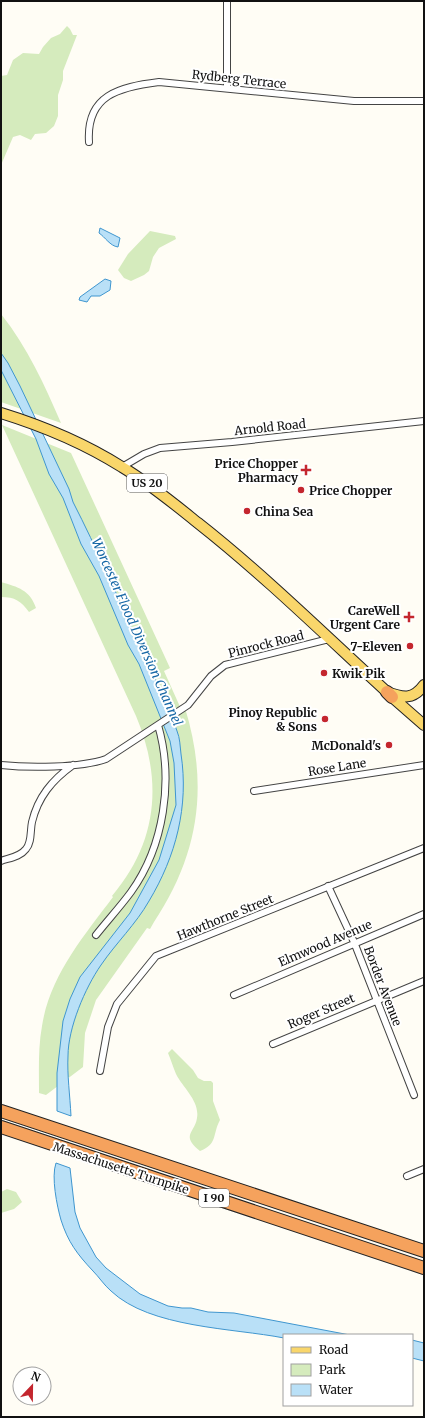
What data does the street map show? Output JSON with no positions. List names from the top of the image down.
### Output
{
  "streets": {
    "highway": ["Massachusetts Turnpike", "I 90"],
    "main road": ["US 20"],
    "street": [
      "Rydberg Terrace",
      "Arnold Road",
      "Pinrock Road",
      "Rose Lane",
      "Hawthorne Street",
      "Elmwood Avenue",
      "Border Avenue",
      "Roger Street"
    ]
  },
  "crossings": [
    ["Arnold Road", "US 20"],
    ["US 20", "Pinrock Road"],
    ["Hawthorne Street", "Border Avenue"],
    ["Elmwood Avenue", "Border Avenue"],
    ["Border Avenue", "Roger Street"]
  ],
  "water": ["Worcester Flood Diversion Channel"],
  "places": {
    "health": ["Price Chopper Pharmacy", "CareWell Urgent Care"],
    "other": [
      "Price Chopper",
      "China Sea",
      "7-Eleven",
      "Kwik Pik",
      "Pinoy Republic & Sons",
      "McDonald's"
    ]
  },
  "legend": ["Road", "Park", "Water"],
  "north": "top"
}
